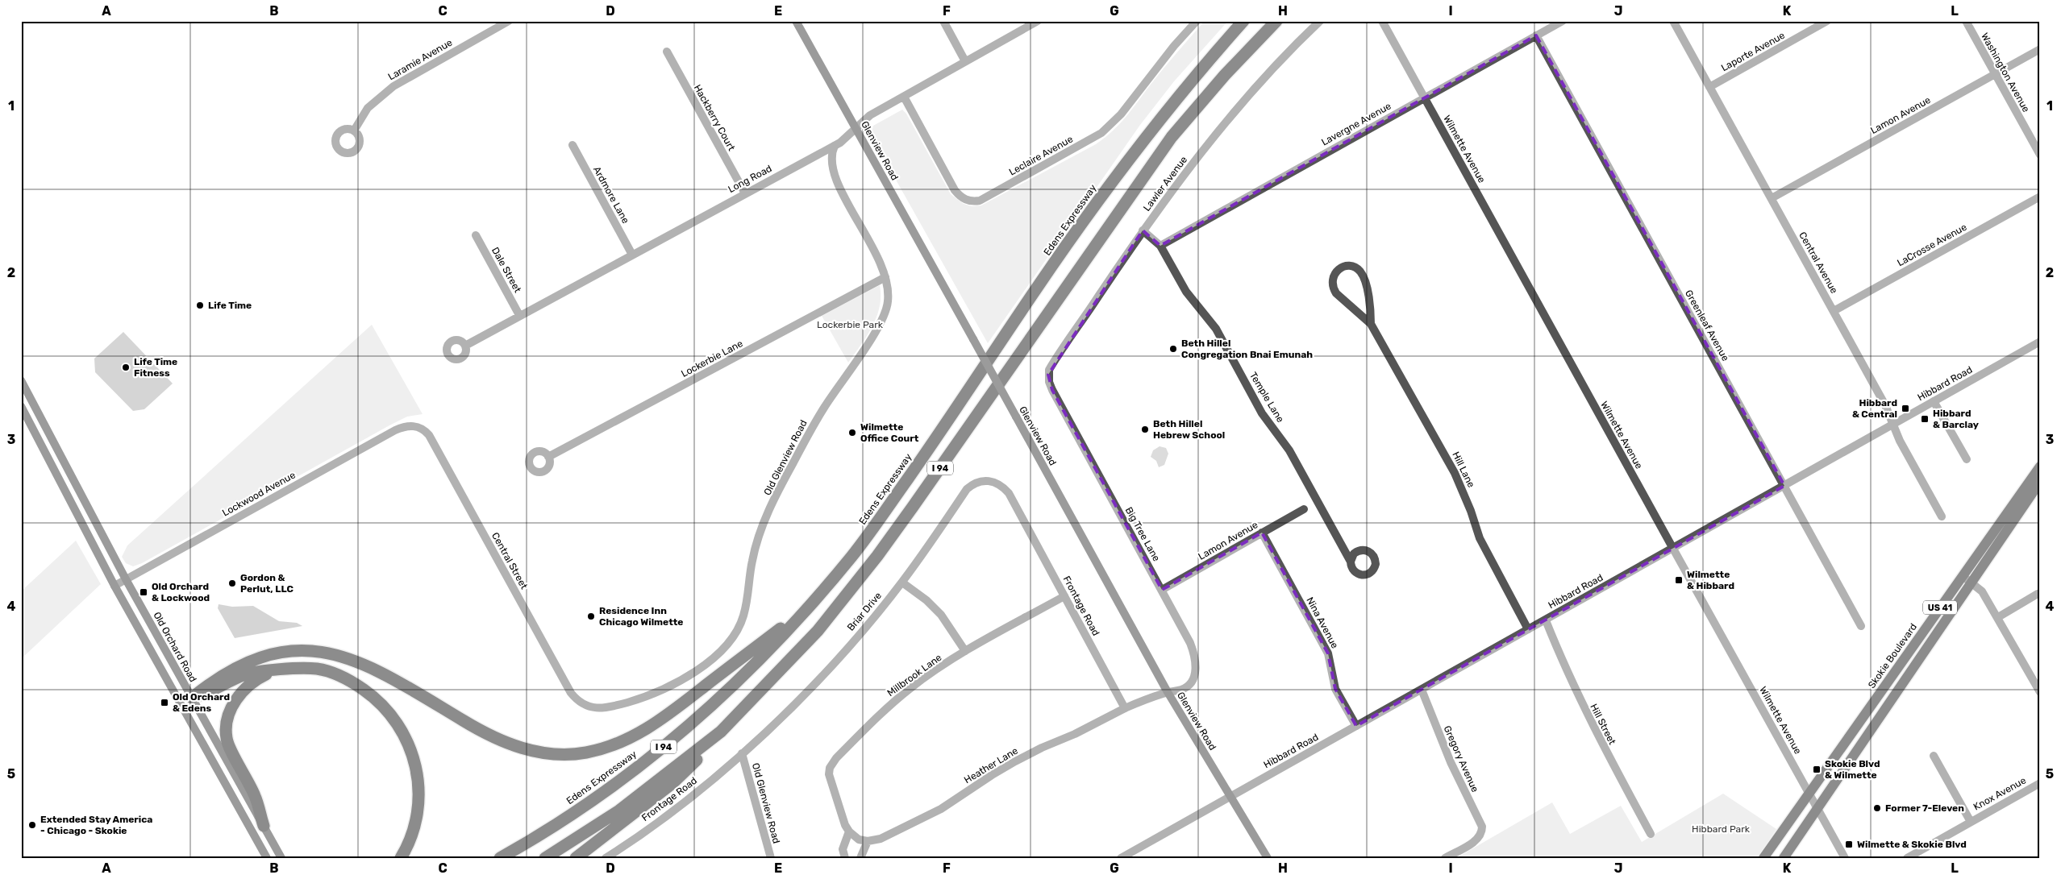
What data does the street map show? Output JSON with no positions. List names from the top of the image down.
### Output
{
  "streets": {
    "highway": ["Edens Expressway", "I 94"],
    "main road": [
      "Glenview Road",
      "US 41",
      "Old Orchard Road",
      "Skokie Boulevard"
    ],
    "street": [
      "Laporte Avenue",
      "Laramie Avenue",
      "Washington Avenue",
      "Lamon Avenue",
      "Hackberry Court",
      "Lavergne Avenue",
      "Wilmette Avenue",
      "Leclaire Avenue",
      "Long Road",
      "Lawler Avenue",
      "Ardmore Lane",
      "LaCrosse Avenue",
      "Central Avenue",
      "Dale Street",
      "Greenleaf Avenue",
      "Lockerbie Lane",
      "Hibbard Road",
      "Temple Lane",
      "Old Glenview Road",
      "Hill Lane",
      "Lockwood Avenue",
      "Big Tree Lane",
      "Central Street",
      "Frontage Road",
      "Briar Drive",
      "Nina Avenue",
      "Millbrook Lane",
      "Hill Street",
      "Gregory Avenue",
      "Heather Lane",
      "Knox Avenue"
    ]
  },
  "crossings": [
    ["Laporte Avenue", "Central Avenue"],
    ["Washington Avenue", "Lamon Avenue"],
    ["Lamon Avenue", "Central Avenue"],
    ["Lamon Avenue", "Big Tree Lane"],
    ["Lamon Avenue", "Nina Avenue"],
    ["Hackberry Court", "Long Road"],
    ["Lavergne Avenue", "Wilmette Avenue"],
    ["Lavergne Avenue", "Greenleaf Avenue"],
    ["Lavergne Avenue", "Temple Lane"],
    ["Wilmette Avenue", "Hibbard Road"],
    ["Wilmette Avenue", "US 41"],
    ["Wilmette Avenue", "Skokie Boulevard"],
    ["Glenview Road", "Long Road"],
    ["Glenview Road", "Hibbard Road"],
    ["Glenview Road", "Big Tree Lane"],
    ["Leclaire Avenue", "Long Road"],
    ["Long Road", "Ardmore Lane"],
    ["Long Road", "Dale Street"],
    ["Long Road", "Old Glenview Road"],
    ["Lawler Avenue", "Temple Lane"],
    ["Lawler Avenue", "Big Tree Lane"],
    ["LaCrosse Avenue", "Central Avenue"],
    ["Central Avenue", "Hibbard Road"],
    ["Greenleaf Avenue", "Hibbard Road"],
    ["Lockerbie Lane", "Old Glenview Road"],
    ["Hibbard Road", "Hill Lane"],
    ["Hibbard Road", "Nina Avenue"],
    ["Hibbard Road", "Hill Street"],
    ["Hibbard Road", "Gregory Avenue"],
    ["Old Glenview Road", "Central Street"],
    ["Old Glenview Road", "Frontage Road"],
    ["Old Glenview Road", "Briar Drive"],
    ["Lockwood Avenue", "Central Street"],
    ["Lockwood Avenue", "Old Orchard Road"],
    ["Frontage Road", "Briar Drive"],
    ["Frontage Road", "Millbrook Lane"],
    ["Frontage Road", "Heather Lane"],
    ["Millbrook Lane", "Heather Lane"]
  ],
  "parks": ["Lockerbie Park", "Hibbard Park"],
  "places": {
    "other": [
      "Life Time",
      "Beth Hillel Congregation Bnai Emunah",
      "Life Time Fitness",
      "Beth Hillel Hebrew School",
      "Wilmette Office Court",
      "Gordon & Perlut, LLC",
      "Residence Inn Chicago Wilmette",
      "Former 7-Eleven",
      "Extended Stay America - Chicago - Skokie"
    ],
    "transit": [
      "Hibbard & Central",
      "Hibbard & Barclay",
      "Wilmette & Hibbard",
      "Old Orchard & Lockwood",
      "Old Orchard & Edens",
      "Skokie Blvd & Wilmette",
      "Wilmette & Skokie Blvd"
    ]
  },
  "grid": {
    "columns": [
      "A",
      "B",
      "C",
      "D",
      "E",
      "F",
      "G",
      "H",
      "I",
      "J",
      "K",
      "L"
    ],
    "rows": [
      "1",
      "2",
      "3",
      "4",
      "5"
    ]
  }
}
